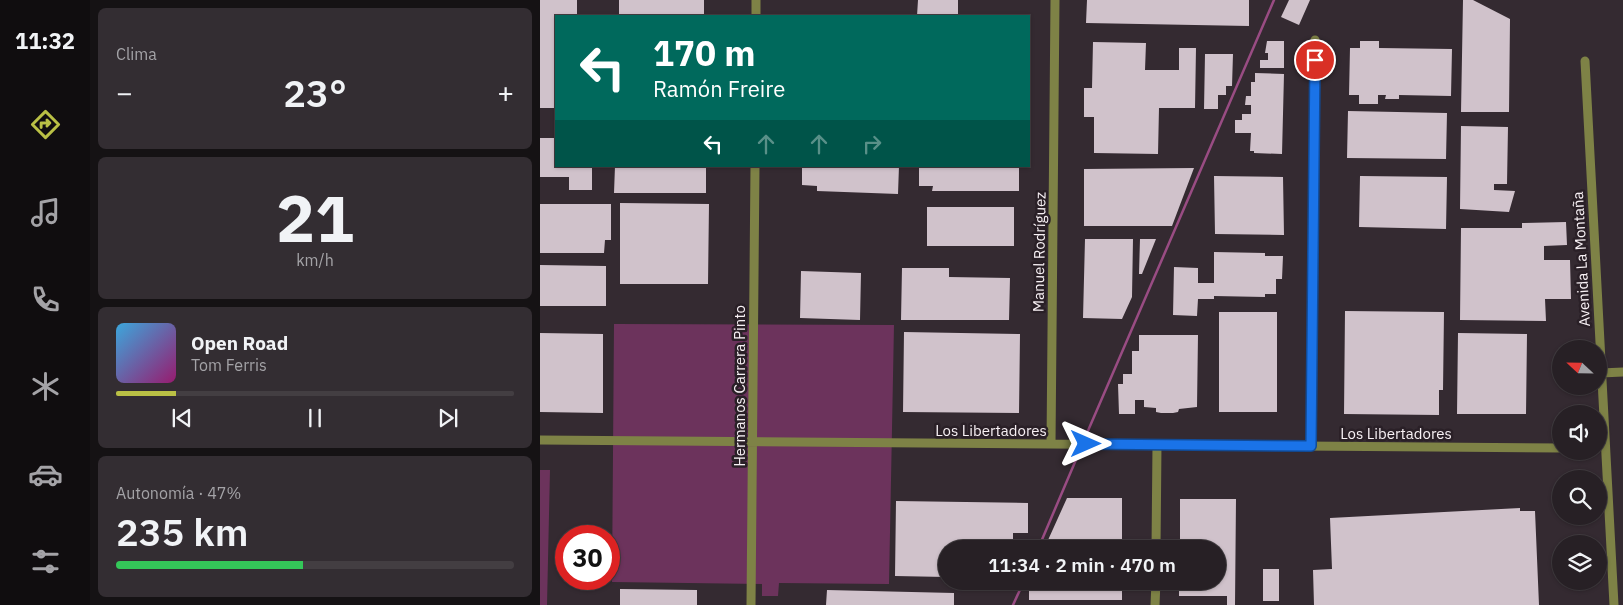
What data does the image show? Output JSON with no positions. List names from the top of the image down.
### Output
{
  "streets": {
    "street": [
      "Manuel Rodríguez",
      "Avenida La Montaña",
      "Hermanos Carrera Pinto",
      "Los Libertadores"
    ]
  },
  "crossings": [
    ["Manuel Rodríguez", "Los Libertadores"],
    ["Hermanos Carrera Pinto", "Los Libertadores"]
  ],
  "north": "left",
  "page": {
    "tabs": "11:32",
    "tile": [
      "Clima",
      ["21", "km/h"],
      ["Autonomía · 47%", "235 km"]
    ],
    "turn": ["170 m", "Ramón Freire"],
    "heat": ["−", "23°", "+"],
    "song": ["Open Road", "Tom Ferris"],
    "limit": "30",
    "trip": "11:34 · 2 min · 470 m"
  }
}
